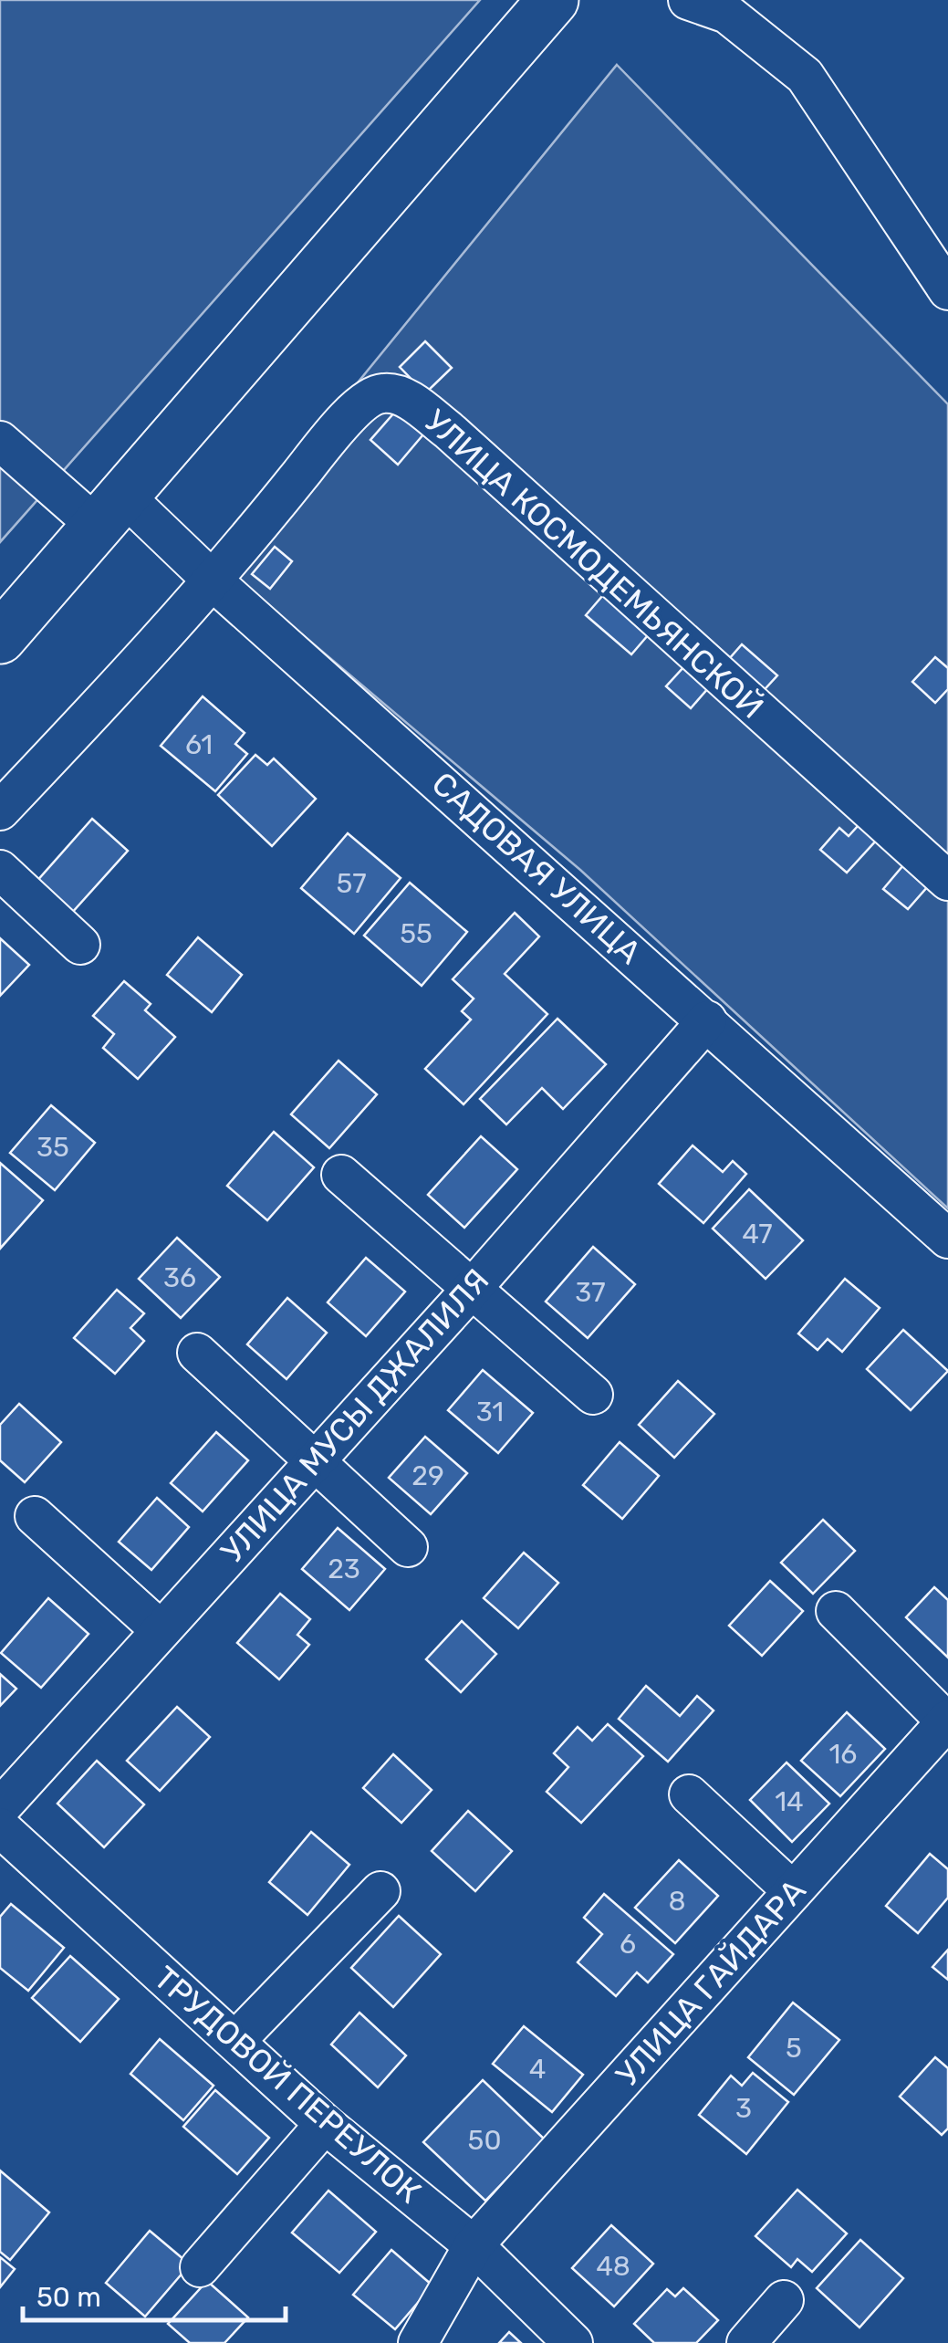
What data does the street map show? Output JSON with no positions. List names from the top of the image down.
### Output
{
  "streets": {
    "street": [
      "УЛИЦА КОСМОДЕМЬЯНСКОЙ",
      "САДОВАЯ УЛИЦА",
      "УЛИЦА МУСЫ ДЖАЛИЛЯ",
      "УЛИЦА ГАЙДАРА",
      "ТРУДОВОЙ ПЕРЕУЛОК"
    ]
  },
  "crossings": [
    ["УЛИЦА КОСМОДЕМЬЯНСКОЙ", "САДОВАЯ УЛИЦА"],
    ["САДОВАЯ УЛИЦА", "УЛИЦА МУСЫ ДЖАЛИЛЯ"],
    ["УЛИЦА МУСЫ ДЖАЛИЛЯ", "ТРУДОВОЙ ПЕРЕУЛОК"],
    ["УЛИЦА ГАЙДАРА", "ТРУДОВОЙ ПЕРЕУЛОК"]
  ],
  "house_numbers": [
    "61",
    "57",
    "55",
    "35",
    "47",
    "36",
    "37",
    "31",
    "29",
    "23",
    "16",
    "14",
    "8",
    "6",
    "5",
    "4",
    "3",
    "50",
    "48"
  ],
  "scale_bar": "50 m"
}
